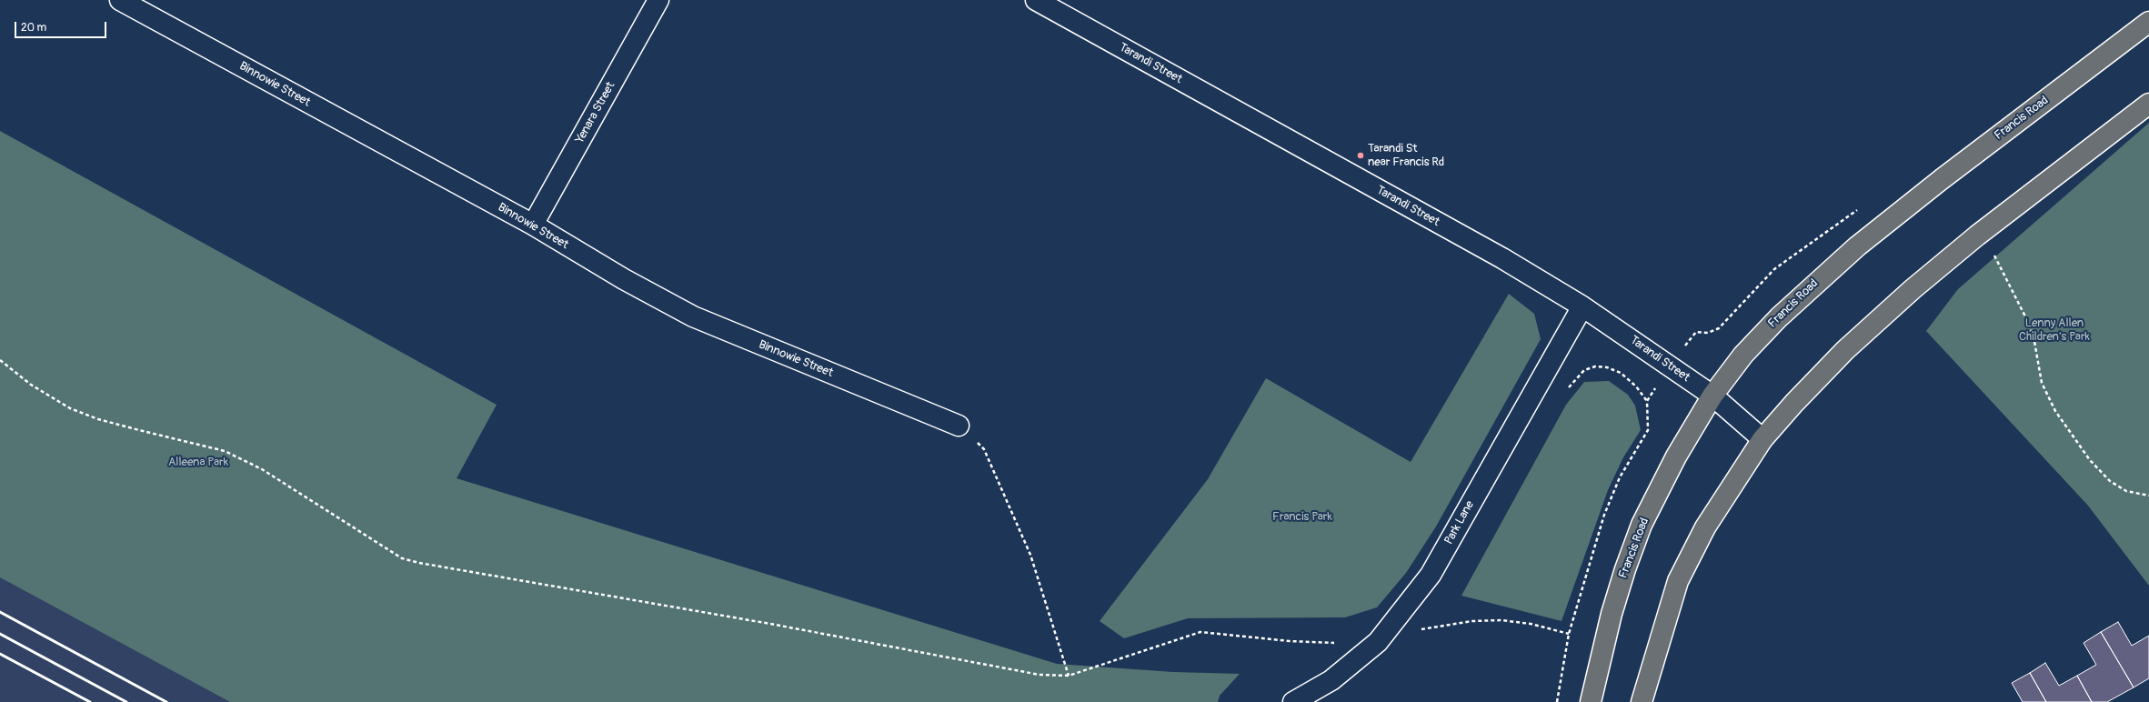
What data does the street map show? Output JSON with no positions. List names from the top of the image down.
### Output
{
  "streets": {
    "main road": ["Francis Road"],
    "street": [
      "Tarandi Street",
      "Binnowie Street",
      "Yenara Street",
      "Park Lane"
    ]
  },
  "crossings": [
    ["Tarandi Street", "Francis Road"],
    ["Tarandi Street", "Park Lane"],
    ["Binnowie Street", "Yenara Street"]
  ],
  "parks": ["Lenny Allen Children's Park", "Alleena Park", "Francis Park"],
  "places": ["Tarandi St near Francis Rd"],
  "scale_bar": "20 m"
}
